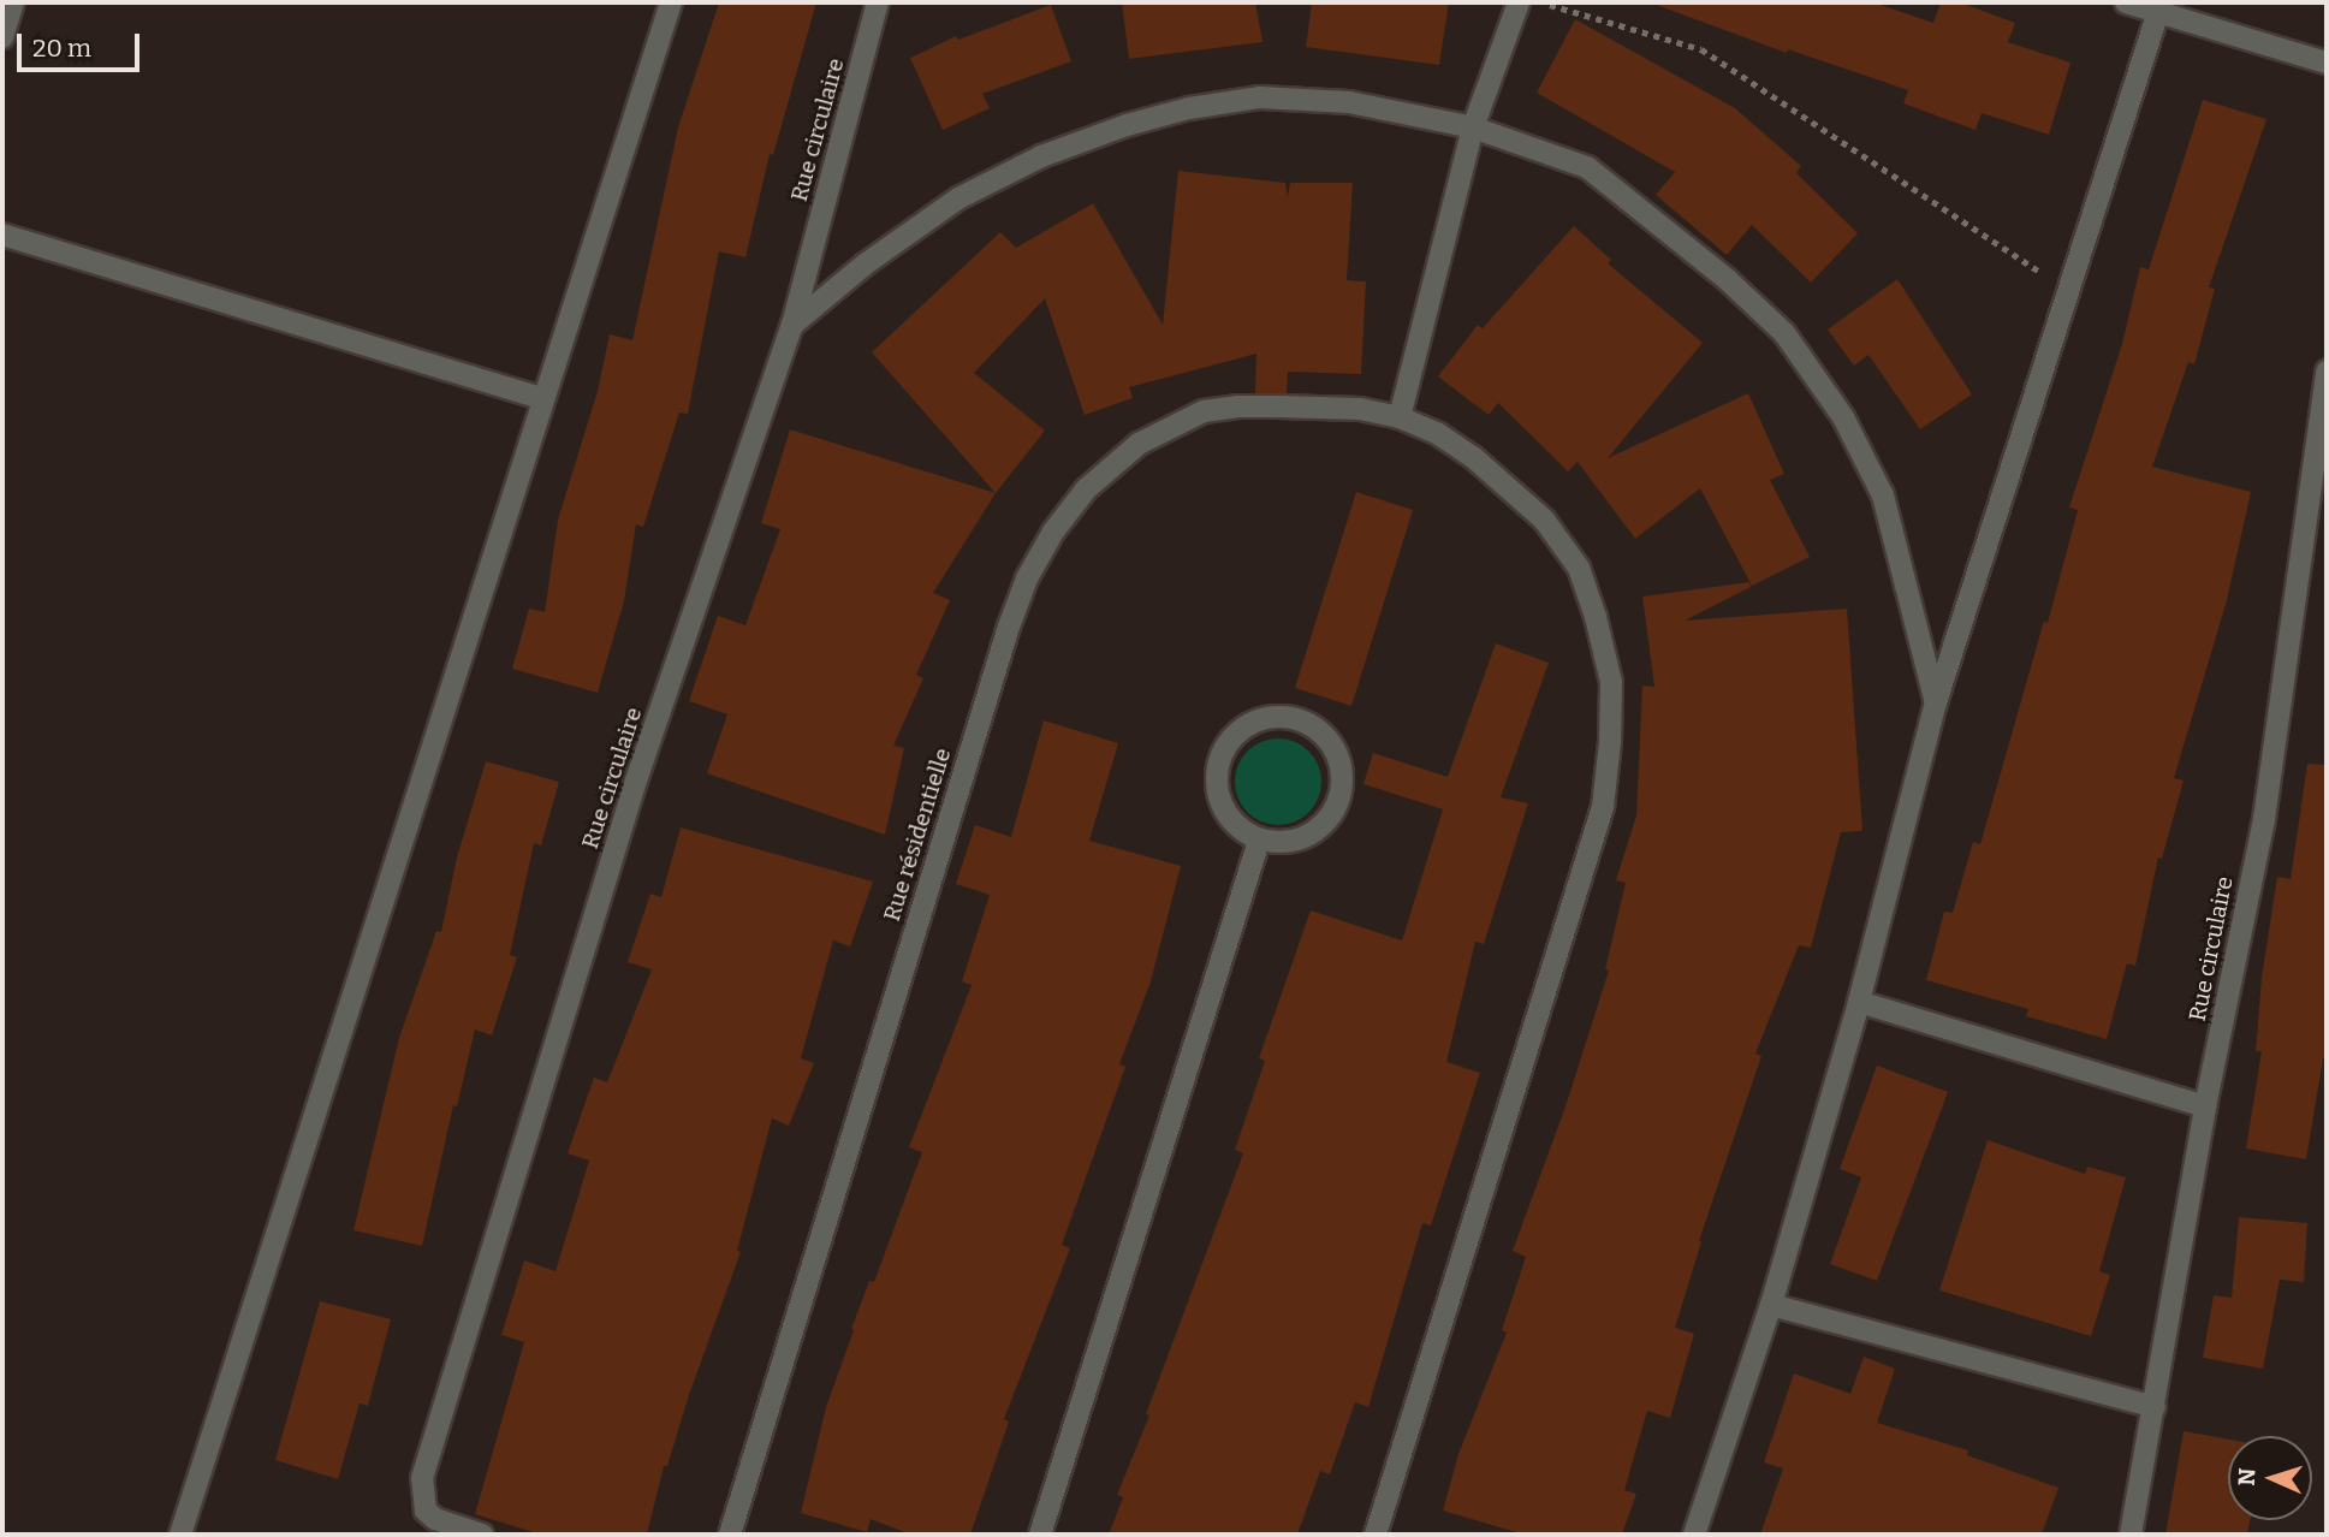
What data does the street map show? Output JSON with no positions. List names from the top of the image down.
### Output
{
  "streets": {
    "street": ["Rue circulaire", "Rue résidentielle"]
  },
  "scale_bar": "20 m",
  "north": "left"
}
